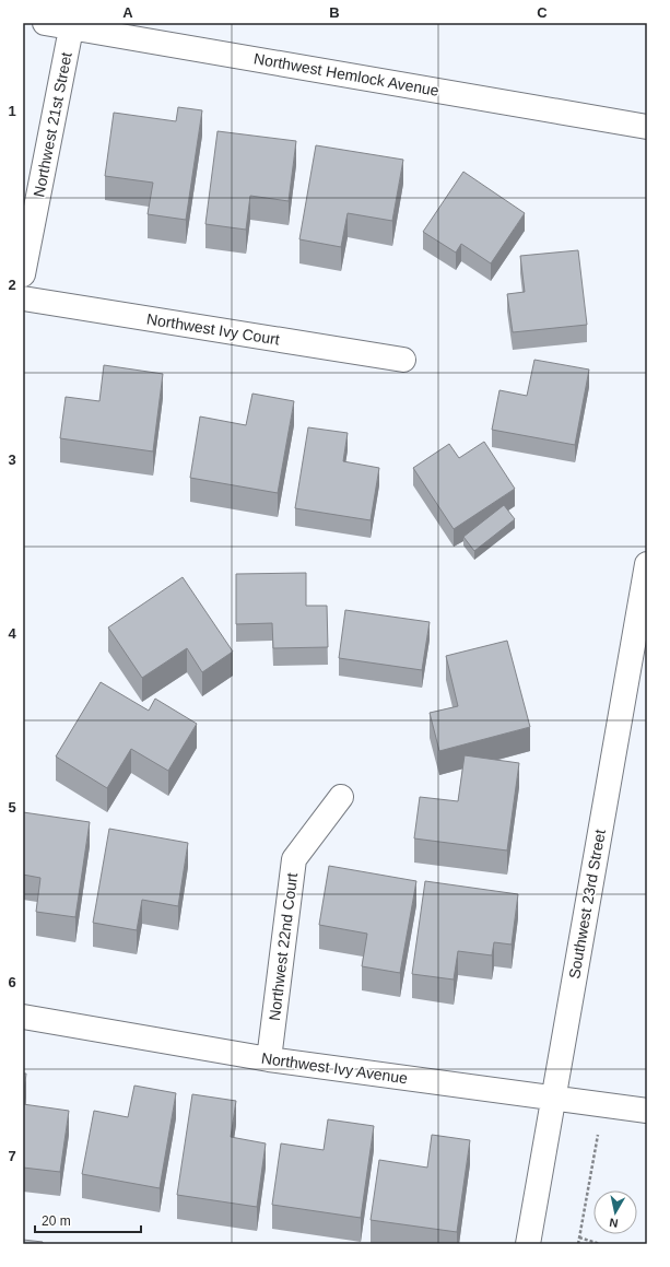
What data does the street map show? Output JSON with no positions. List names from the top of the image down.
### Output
{
  "streets": {
    "street": [
      "Northwest Hemlock Avenue",
      "Northwest 21st Street",
      "Northwest Ivy Court",
      "Southwest 23rd Street",
      "Northwest 22nd Court",
      "Northwest Ivy Avenue"
    ]
  },
  "crossings": [
    ["Northwest Hemlock Avenue", "Northwest 21st Street"],
    ["Southwest 23rd Street", "Northwest Ivy Avenue"],
    ["Northwest 22nd Court", "Northwest Ivy Avenue"]
  ],
  "scale_bar": "20 m",
  "north": "bottom",
  "grid": {
    "columns": ["A", "B", "C"],
    "rows": [
      "1",
      "2",
      "3",
      "4",
      "5",
      "6",
      "7"
    ]
  }
}
